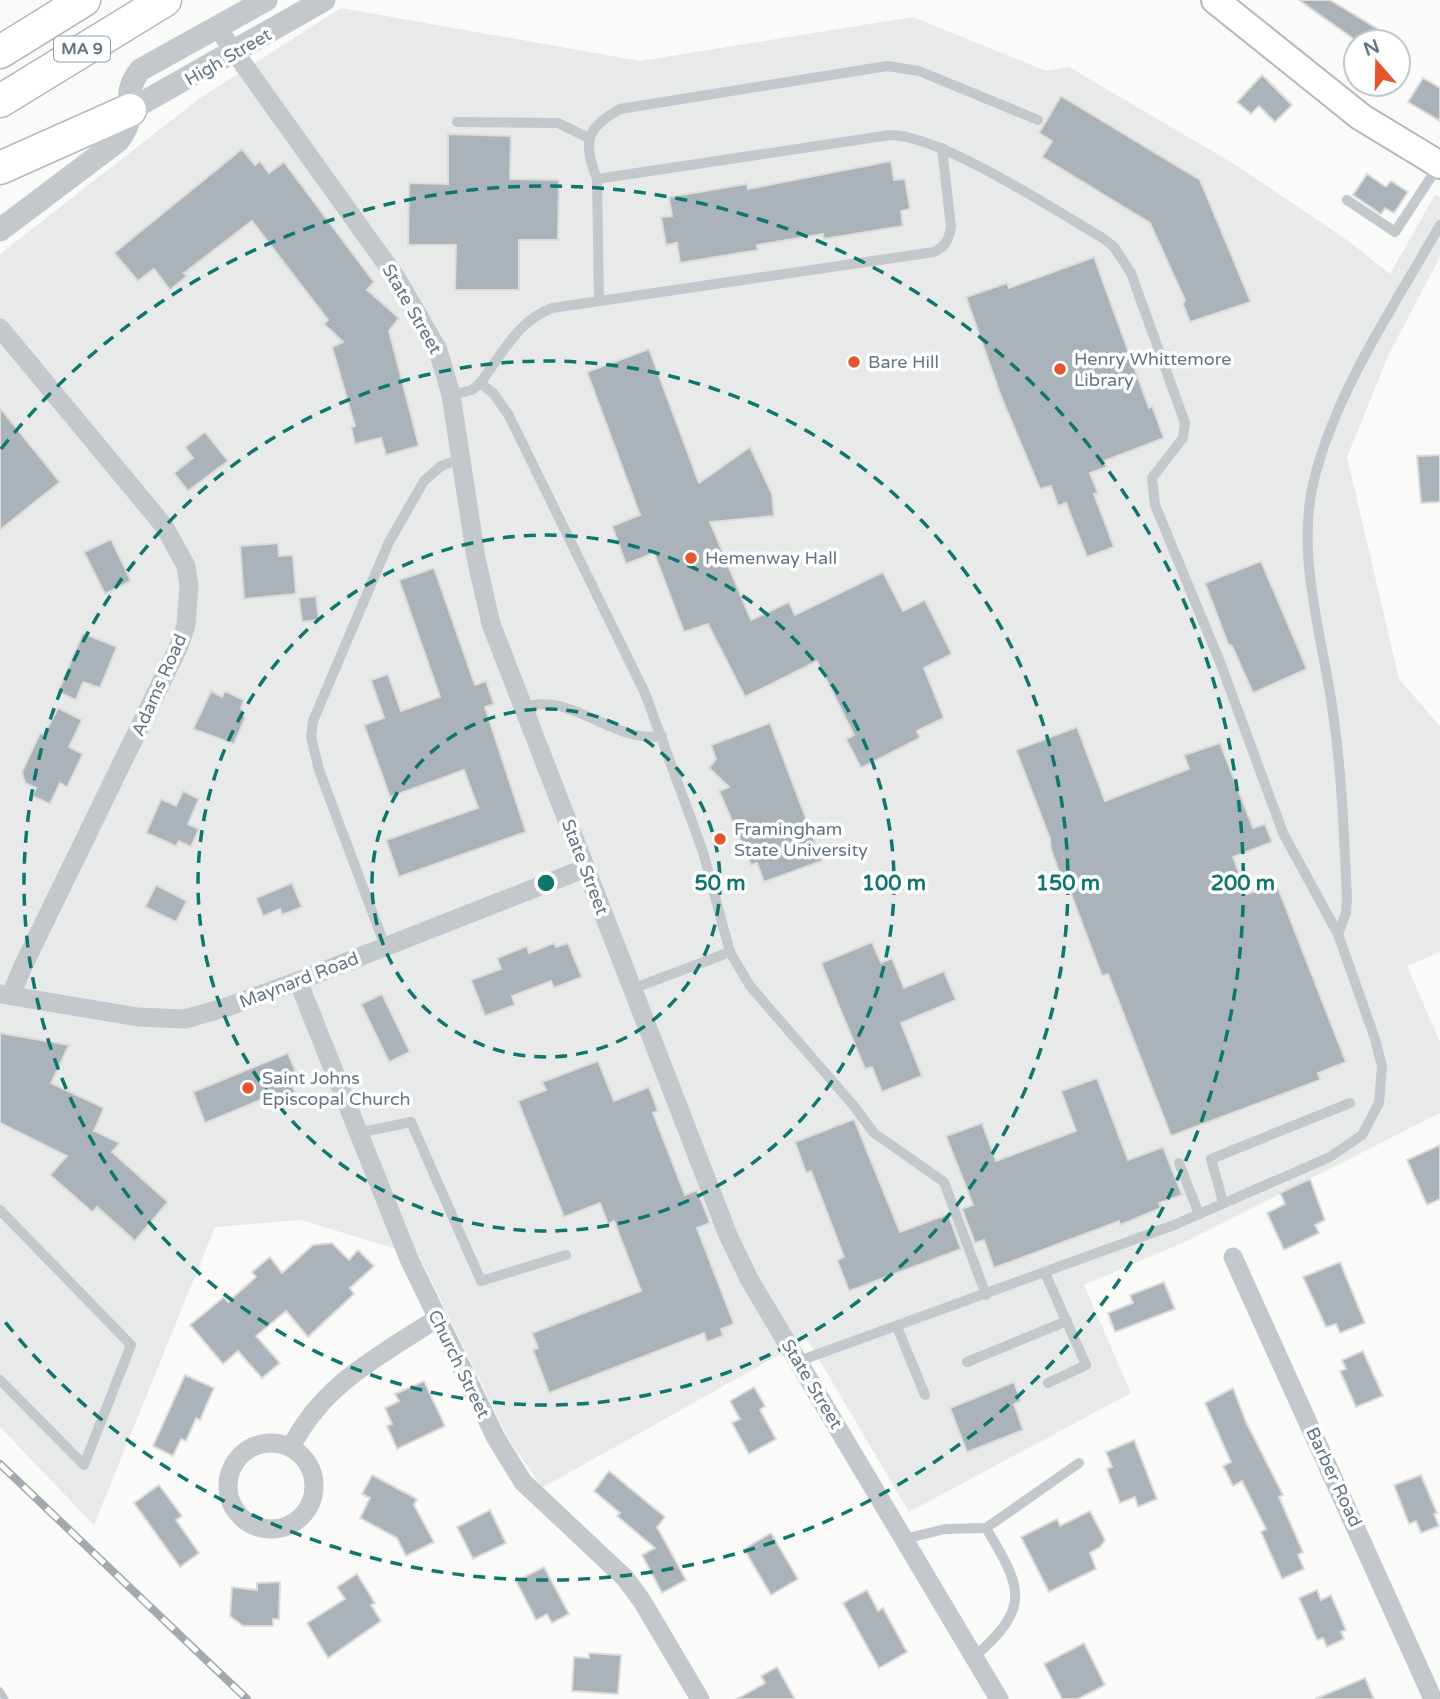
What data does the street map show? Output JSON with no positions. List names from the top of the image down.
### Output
{
  "streets": {
    "highway": ["MA 9"],
    "street": [
      "High Street",
      "State Street",
      "Adams Road",
      "Maynard Road",
      "Church Street",
      "Barber Road"
    ]
  },
  "crossings": [
    ["High Street", "State Street"],
    ["State Street", "Maynard Road"],
    ["Adams Road", "Maynard Road"],
    ["Maynard Road", "Church Street"]
  ],
  "places": [
    "Bare Hill",
    "Henry Whittemore Library",
    "Hemenway Hall",
    "Framingham State University",
    "Saint Johns Episcopal Church"
  ],
  "north": "top",
  "rings": [
    "50 m",
    "100 m",
    "150 m",
    "200 m"
  ]
}
